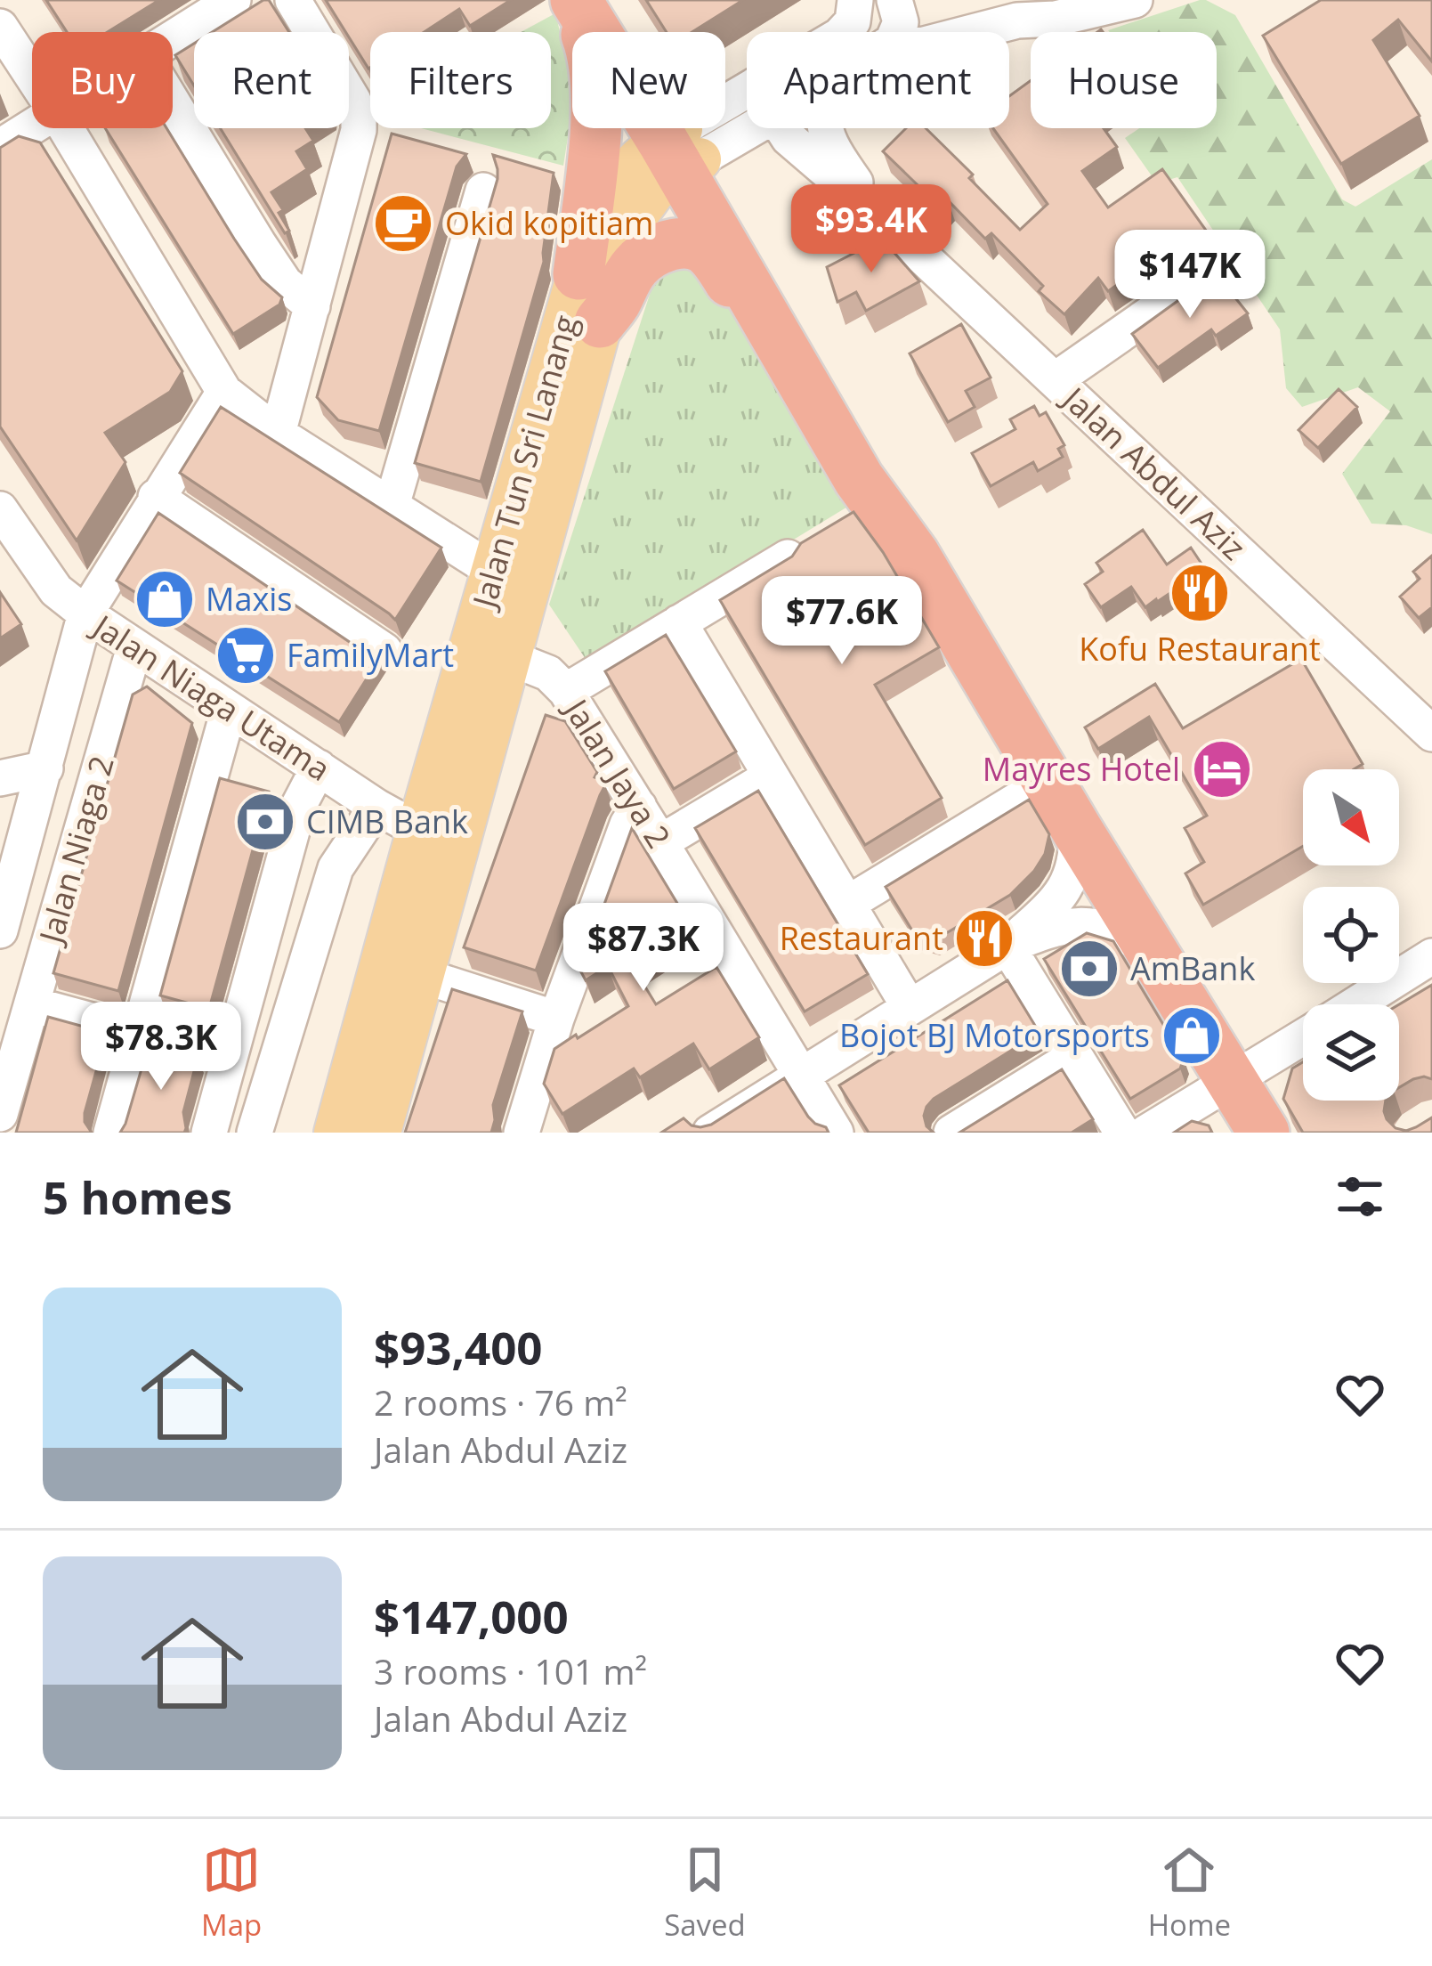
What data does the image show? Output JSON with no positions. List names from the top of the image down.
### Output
{
  "streets": {
    "main road": ["Jalan Tun Sri Lanang"],
    "street": [
      "Jalan Abdul Aziz",
      "Jalan Niaga Utama",
      "Jalan Jaya 2",
      "Jalan Niaga 2"
    ]
  },
  "crossings": [
    ["Jalan Tun Sri Lanang", "Jalan Niaga Utama"],
    ["Jalan Tun Sri Lanang", "Jalan Jaya 2"],
    ["Jalan Niaga Utama", "Jalan Niaga 2"]
  ],
  "places": {
    "cafe": ["Okid kopitiam"],
    "restaurant": ["Kofu Restaurant", "Restaurant"],
    "shop": ["Maxis", "Bojot BJ Motorsports"],
    "supermarket": ["FamilyMart"],
    "hotel": ["Mayres Hotel"],
    "bank": ["CIMB Bank", "AmBank"]
  },
  "north": "bottom right",
  "page": {
    "chip": [
      "Buy",
      "Rent",
      "Filters",
      "New",
      "Apartment",
      "House"
    ],
    "price": [
      "$93.4K",
      "$147K",
      "$77.6K",
      "$87.3K",
      "$78.3K"
    ],
    "heading": "5 homes",
    "list": [
      {
        "name": "$93,400",
        "note": "2 rooms · 76 m² · Jalan Abdul Aziz"
      },
      {
        "name": "$147,000",
        "note": "3 rooms · 101 m² · Jalan Abdul Aziz"
      }
    ],
    "tabs": ["Map", "Saved", "Home"]
  }
}
